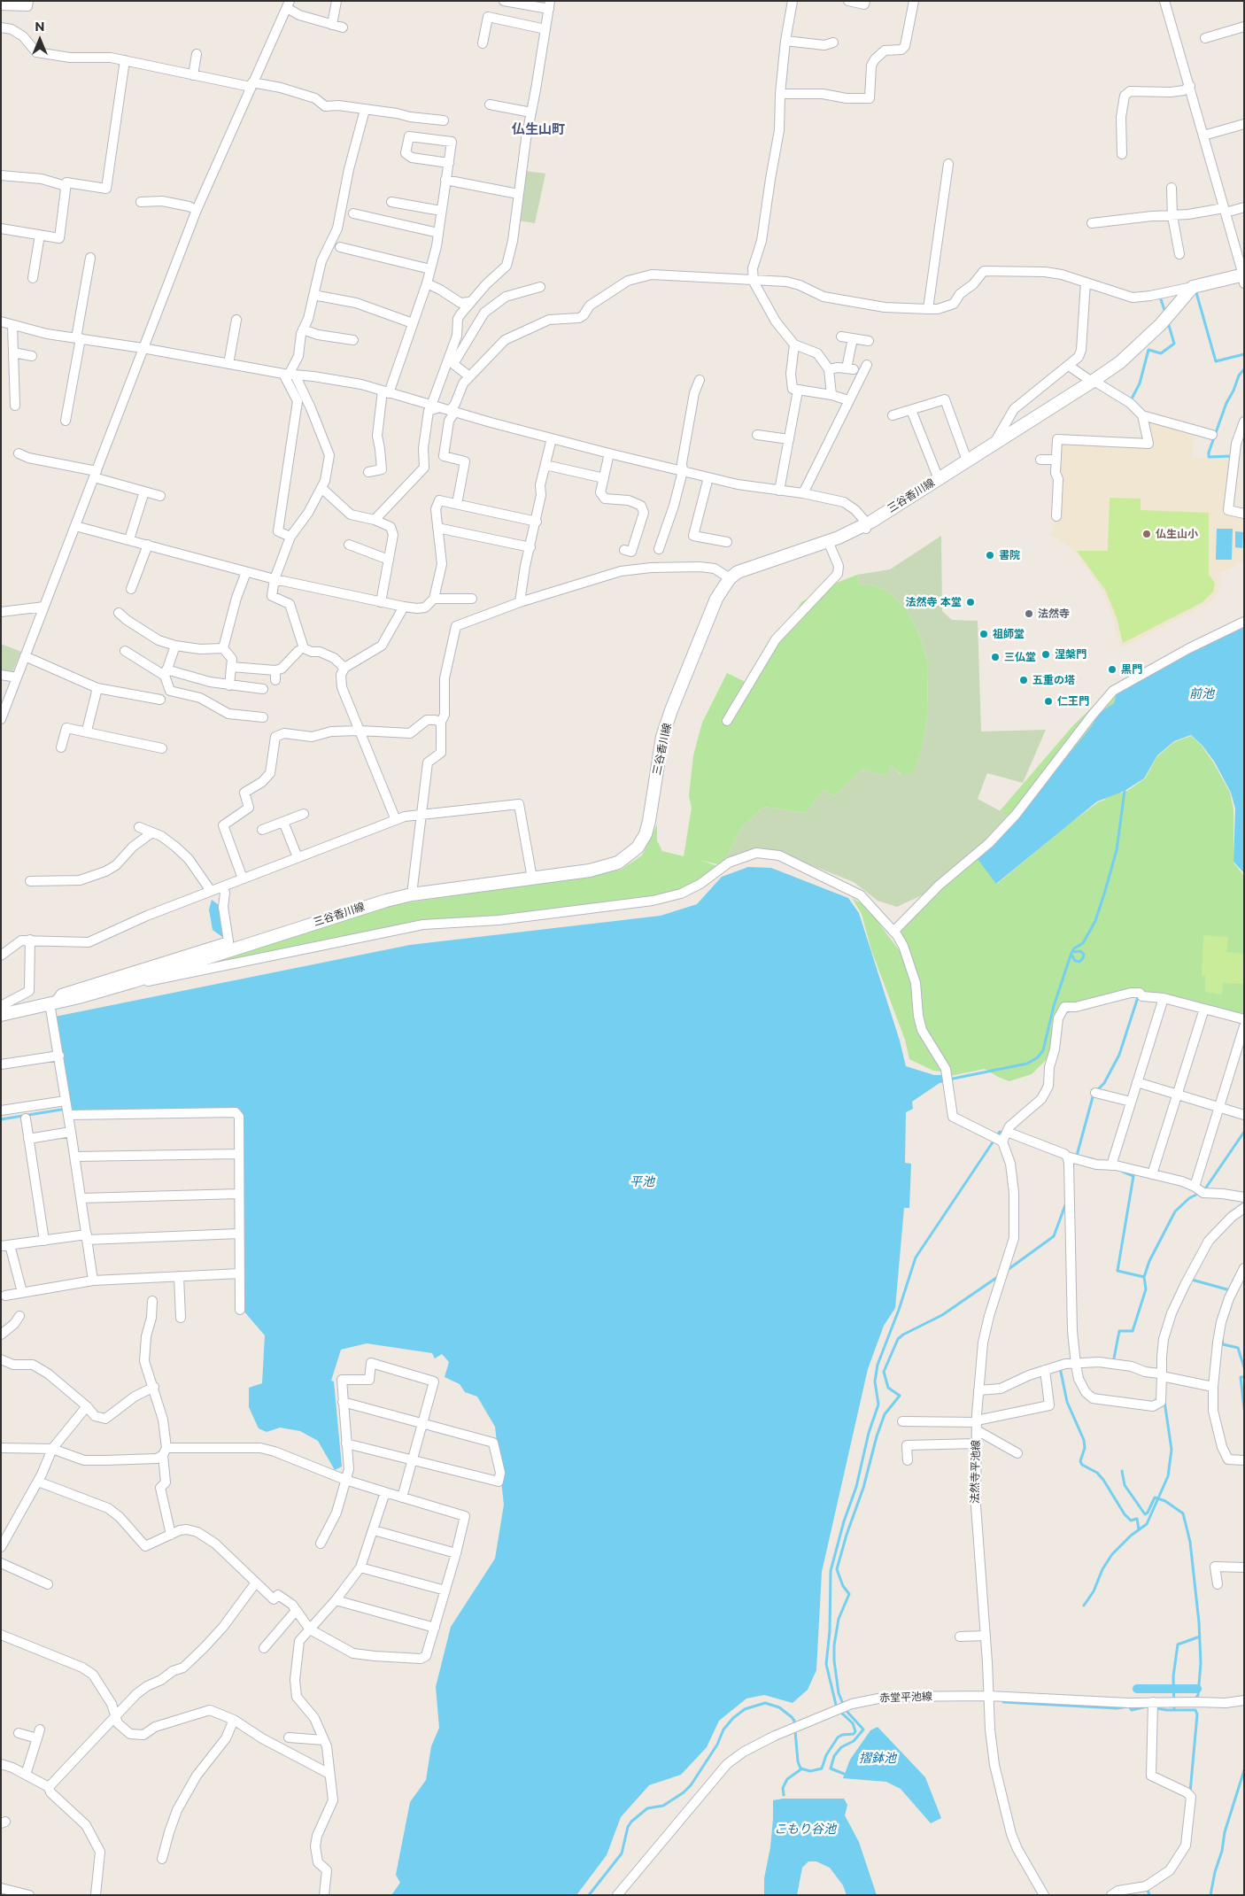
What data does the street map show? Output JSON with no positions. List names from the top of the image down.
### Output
{
  "streets": {
    "main road": ["三谷香川線"],
    "street": ["法然寺平池線", "赤堂平池線"]
  },
  "crossings": [
    ["法然寺平池線", "赤堂平池線"]
  ],
  "districts": ["仏生山町"],
  "water": [
    "前池",
    "平池",
    "摺鉢池",
    "こもり谷池"
  ],
  "places": [
    "仏生山小",
    "書院",
    "法然寺 本堂",
    "法然寺",
    "祖師堂",
    "涅槃門",
    "三仏堂",
    "黒門",
    "五重の塔",
    "仁王門"
  ],
  "north": "top"
}
